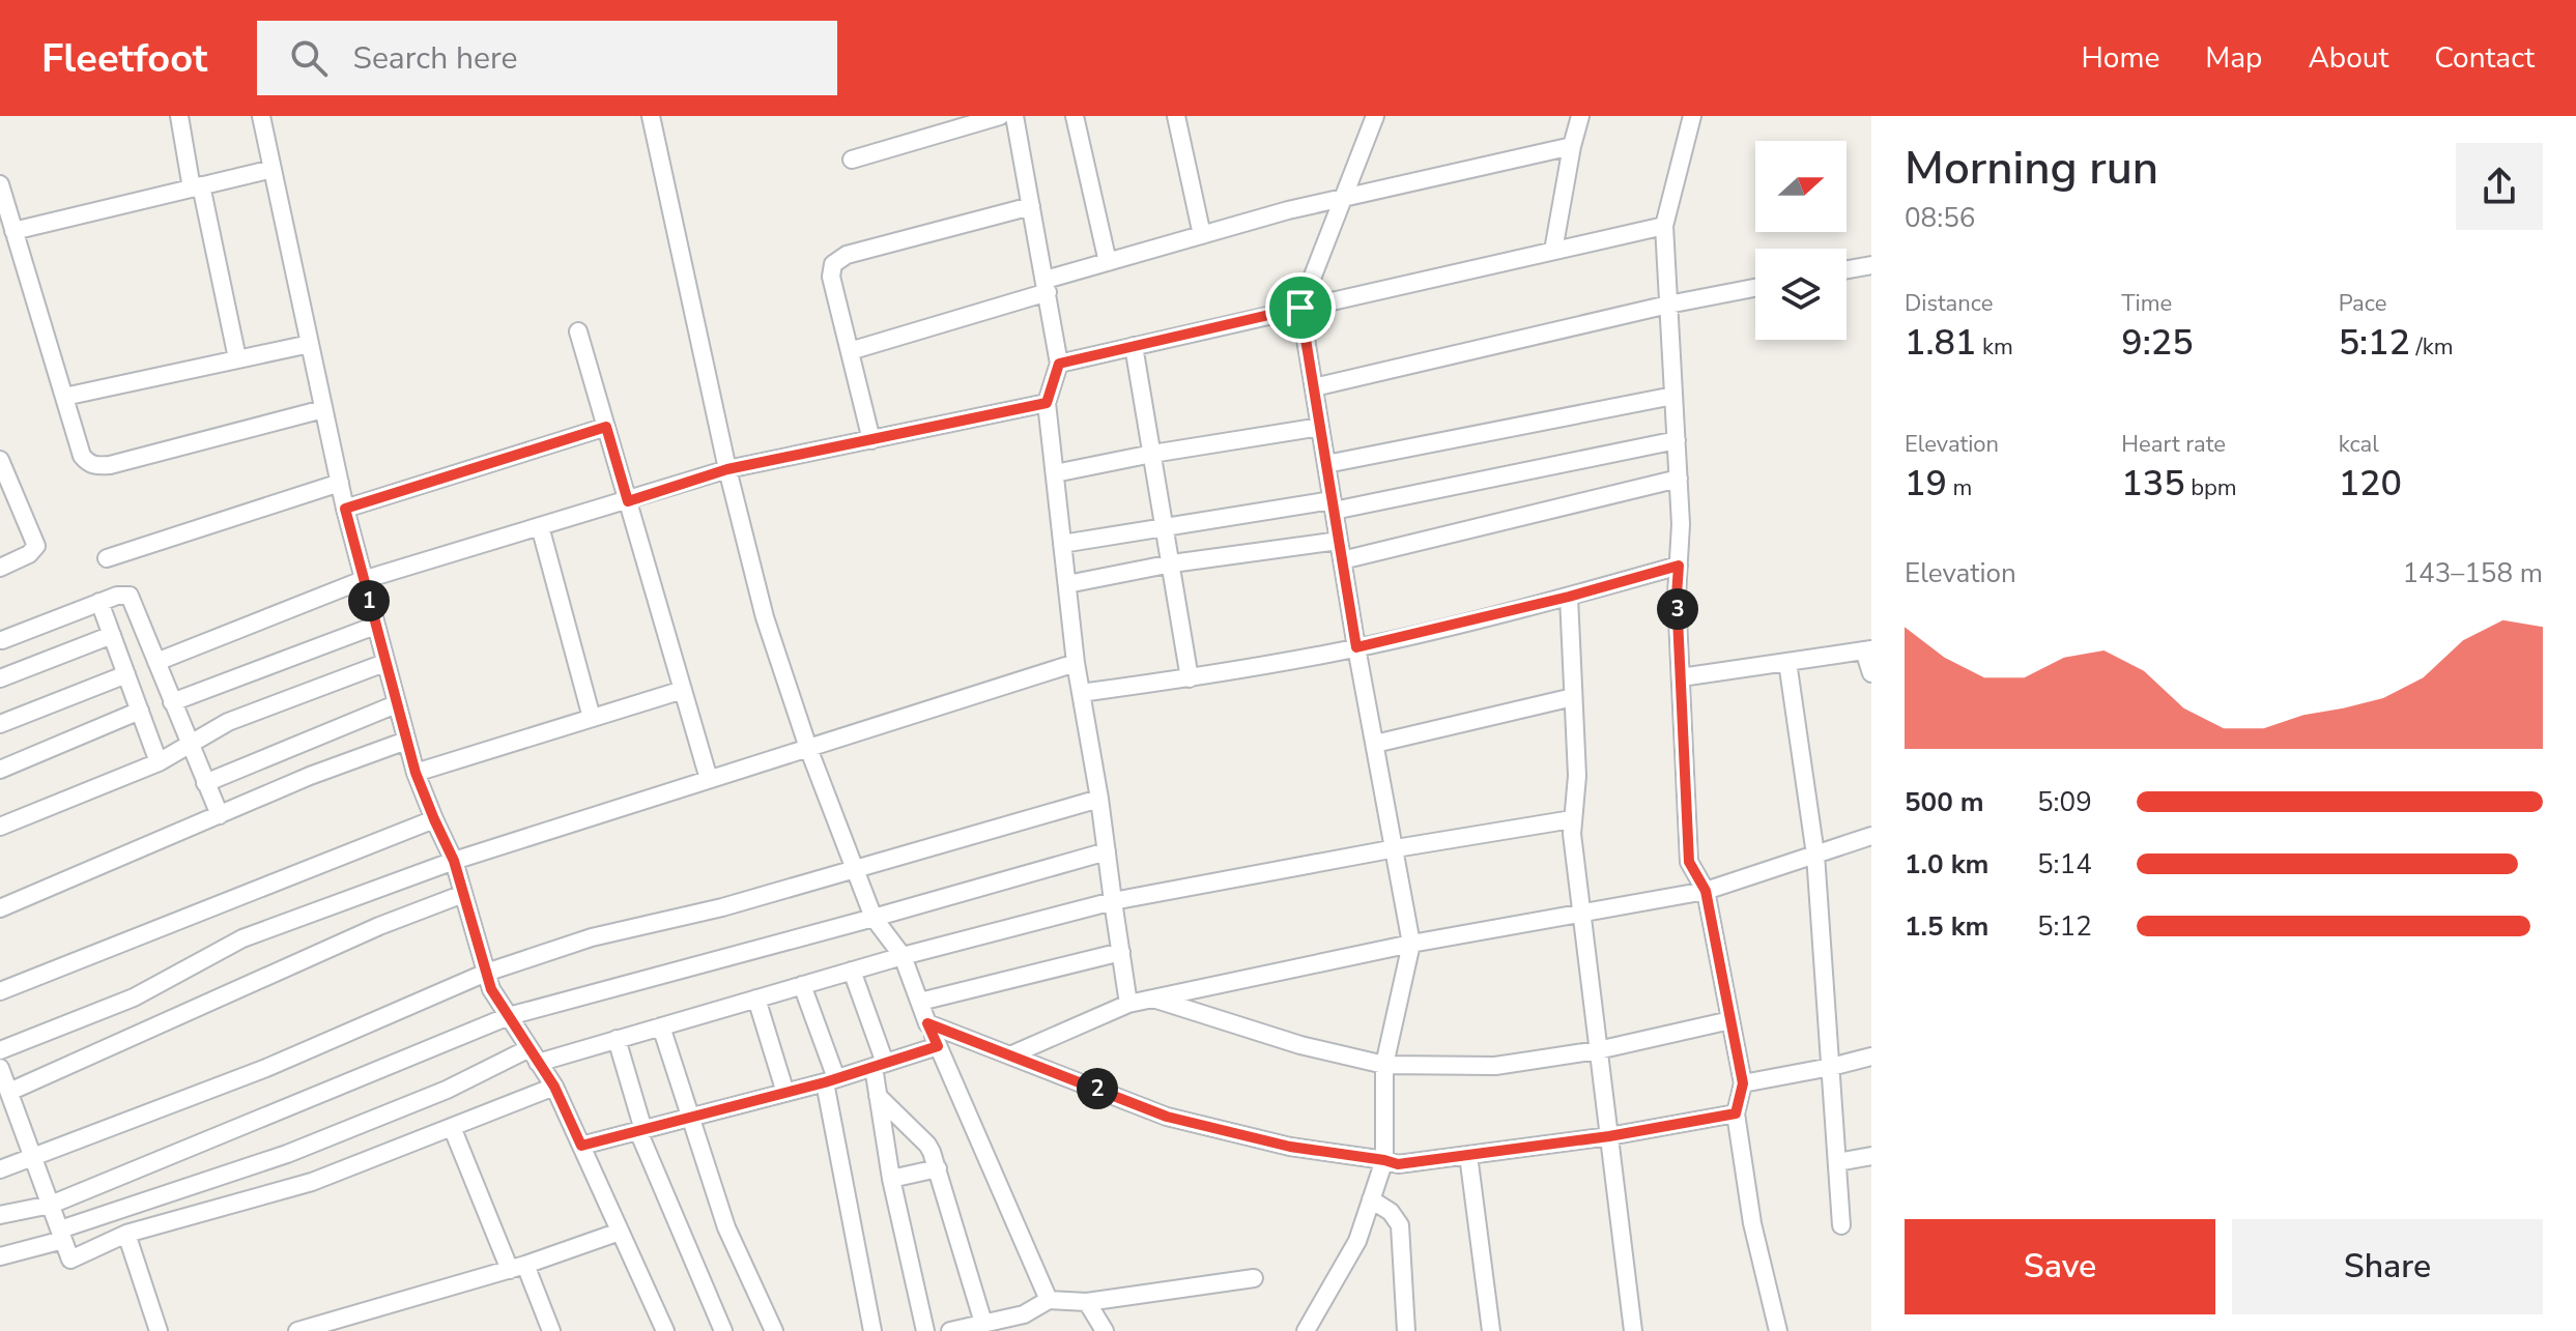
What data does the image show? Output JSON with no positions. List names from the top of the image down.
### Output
{
  "north": "right",
  "page": {
    "header": "Fleetfoot",
    "search": "Search here",
    "nav": [
      "Home",
      "Map",
      "About",
      "Contact"
    ],
    "heading": ["Morning run", "08:56"],
    "stats": [
      ["Distance", "1.81 km"],
      ["Time", "9:25"],
      ["Pace", "5:12 /km"],
      ["Elevation", "19 m"],
      ["Heart rate", "135 bpm"],
      ["kcal", "120"]
    ],
    "chart": ["Elevation", "143–158 m"],
    "pins": ["1", "3", "2"],
    "list": [
      {
        "name": "500 m",
        "note": "5:09"
      },
      {
        "name": "1.0 km",
        "note": "5:14"
      },
      {
        "name": "1.5 km",
        "note": "5:12"
      }
    ],
    "buttons": ["Save", "Share"]
  }
}
